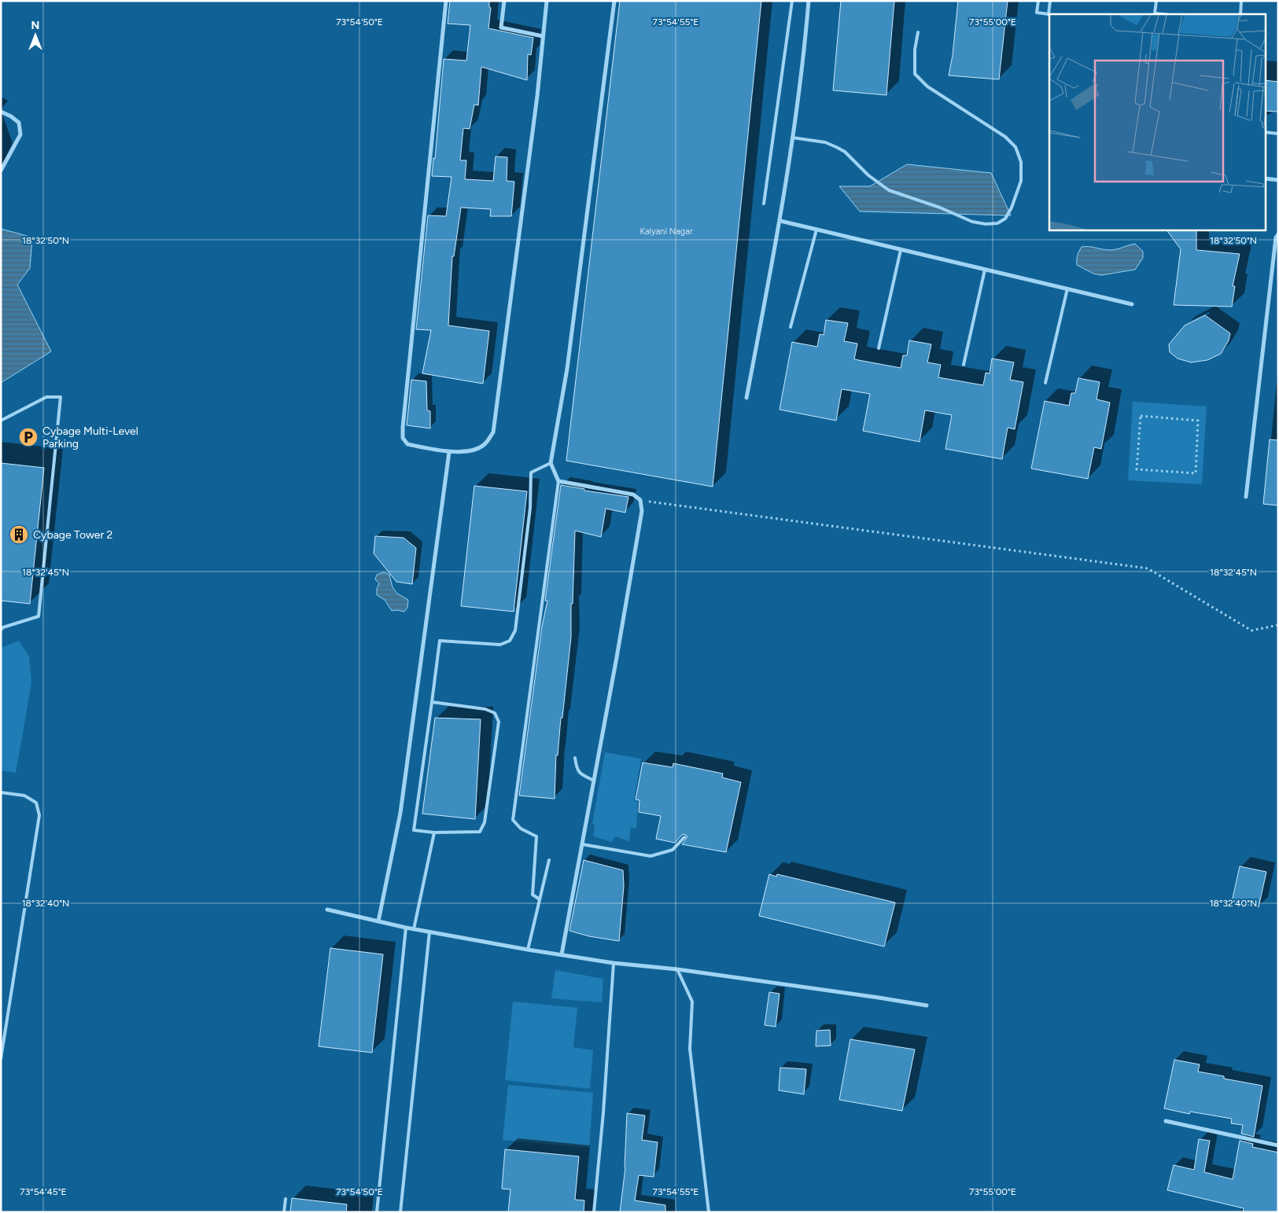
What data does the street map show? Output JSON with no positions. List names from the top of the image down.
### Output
{
  "places": {
    "parking": ["Cybage Multi-Level Parking"],
    "building": ["Cybage Tower 2"]
  },
  "house_numbers": ["Kalyani Nagar"],
  "north": "top",
  "coordinates": [
    "73°54'50\"E",
    "73°54'55\"E",
    "73°55'00\"E",
    "18°32'50\"N",
    "18°32'45\"N",
    "18°32'40\"N",
    "73°54'45\"E"
  ]
}
